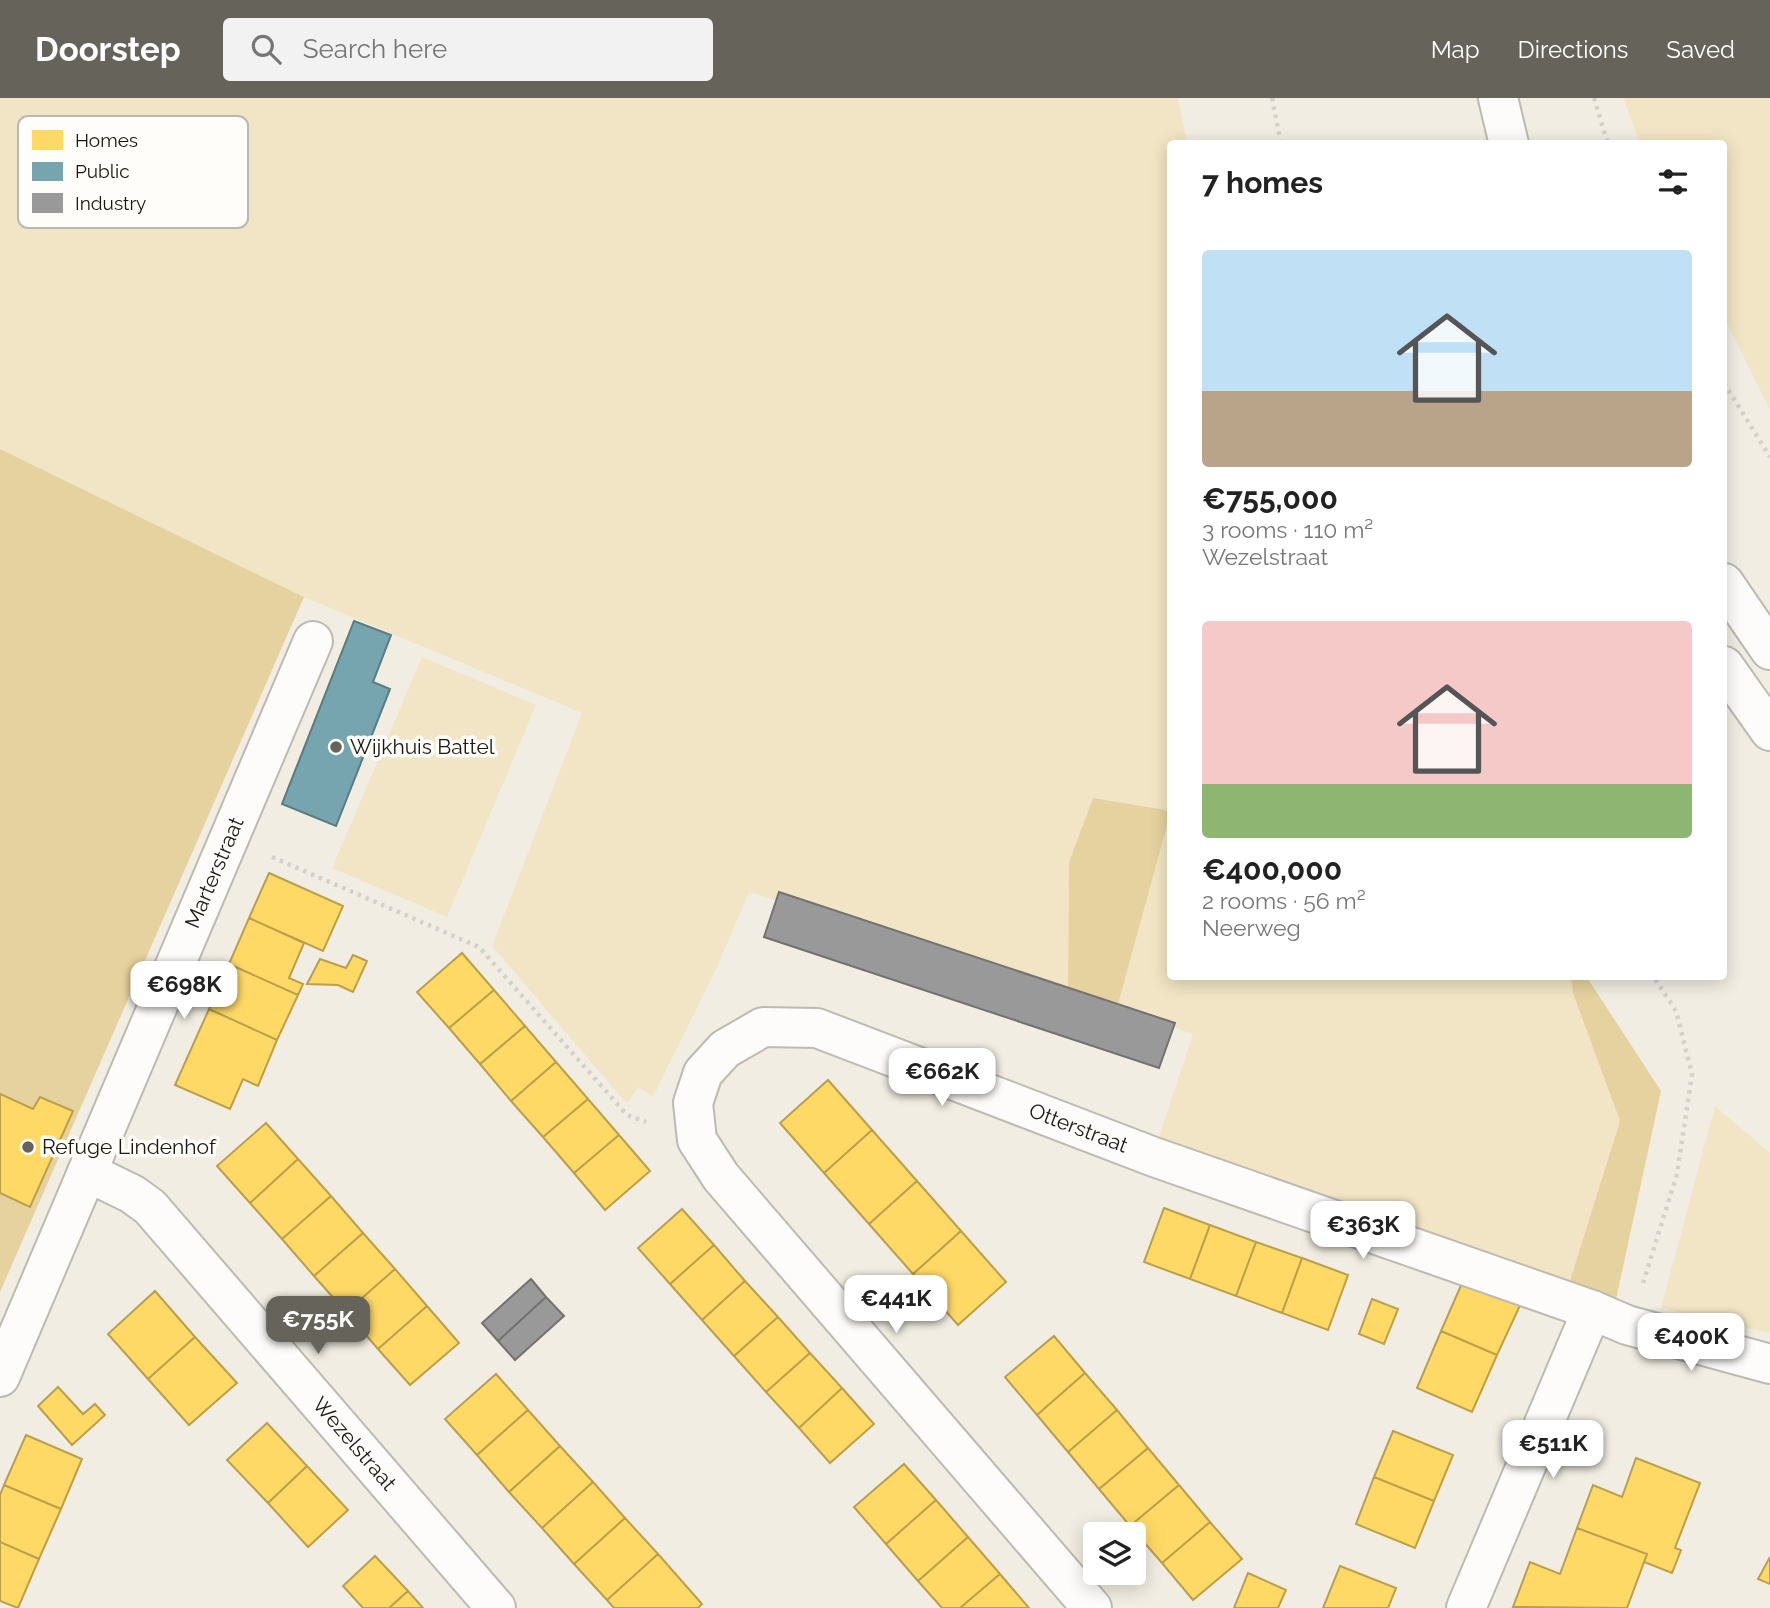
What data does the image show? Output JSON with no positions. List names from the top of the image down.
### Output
{
  "streets": {
    "street": ["Marterstraat", "Otterstraat", "Wezelstraat"]
  },
  "crossings": [
    ["Marterstraat", "Wezelstraat"]
  ],
  "places": ["Wijkhuis Battel", "Refuge Lindenhof"],
  "legend": ["Homes", "Public", "Industry"],
  "page": {
    "header": "Doorstep",
    "search": "Search here",
    "nav": ["Map", "Directions", "Saved"],
    "heading": "7 homes",
    "list": [
      {
        "name": "€755,000",
        "note": "3 rooms · 110 m² · Wezelstraat"
      },
      {
        "name": "€400,000",
        "note": "2 rooms · 56 m² · Neerweg"
      }
    ],
    "price": [
      "€698K",
      "€662K",
      "€363K",
      "€441K",
      "€755K",
      "€400K",
      "€511K"
    ]
  }
}
